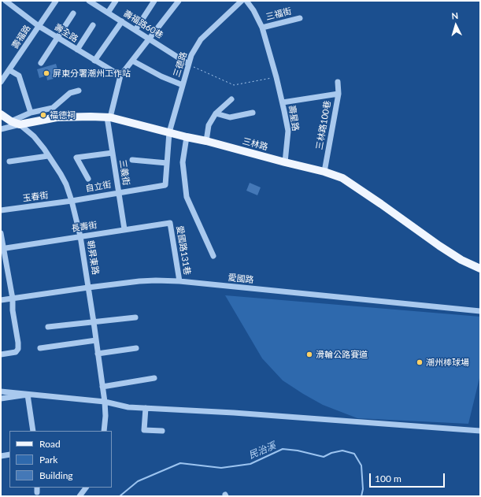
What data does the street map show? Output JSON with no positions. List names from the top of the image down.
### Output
{
  "streets": {
    "main road": ["三林路", "朝昇東路"],
    "street": [
      "三福街",
      "壽福路60巷",
      "壽全路",
      "壽福路",
      "三德路",
      "壽星路",
      "三林路100巷",
      "三義街",
      "自立街",
      "玉春街",
      "長壽街",
      "愛國路131巷",
      "愛國路"
    ]
  },
  "crossings": [
    ["壽福路60巷", "三德路"],
    ["壽全路", "壽福路"],
    ["三德路", "三林路"],
    ["三德路", "自立街"],
    ["壽星路", "三林路"],
    ["三林路100巷", "三林路"],
    ["三林路", "三義街"],
    ["三林路", "朝昇東路"],
    ["三義街", "自立街"],
    ["三義街", "長壽街"],
    ["自立街", "玉春街"],
    ["自立街", "朝昇東路"],
    ["玉春街", "朝昇東路"],
    ["長壽街", "愛國路131巷"],
    ["長壽街", "朝昇東路"],
    ["愛國路131巷", "愛國路"],
    ["朝昇東路", "愛國路"]
  ],
  "water": ["民治溪"],
  "places": [
    "屏東分署潮州工作站",
    "福德祠",
    "滑輪公路賽道",
    "潮州棒球場"
  ],
  "legend": ["Road", "Park", "Building"],
  "scale_bar": "100 m",
  "north": "top"
}
